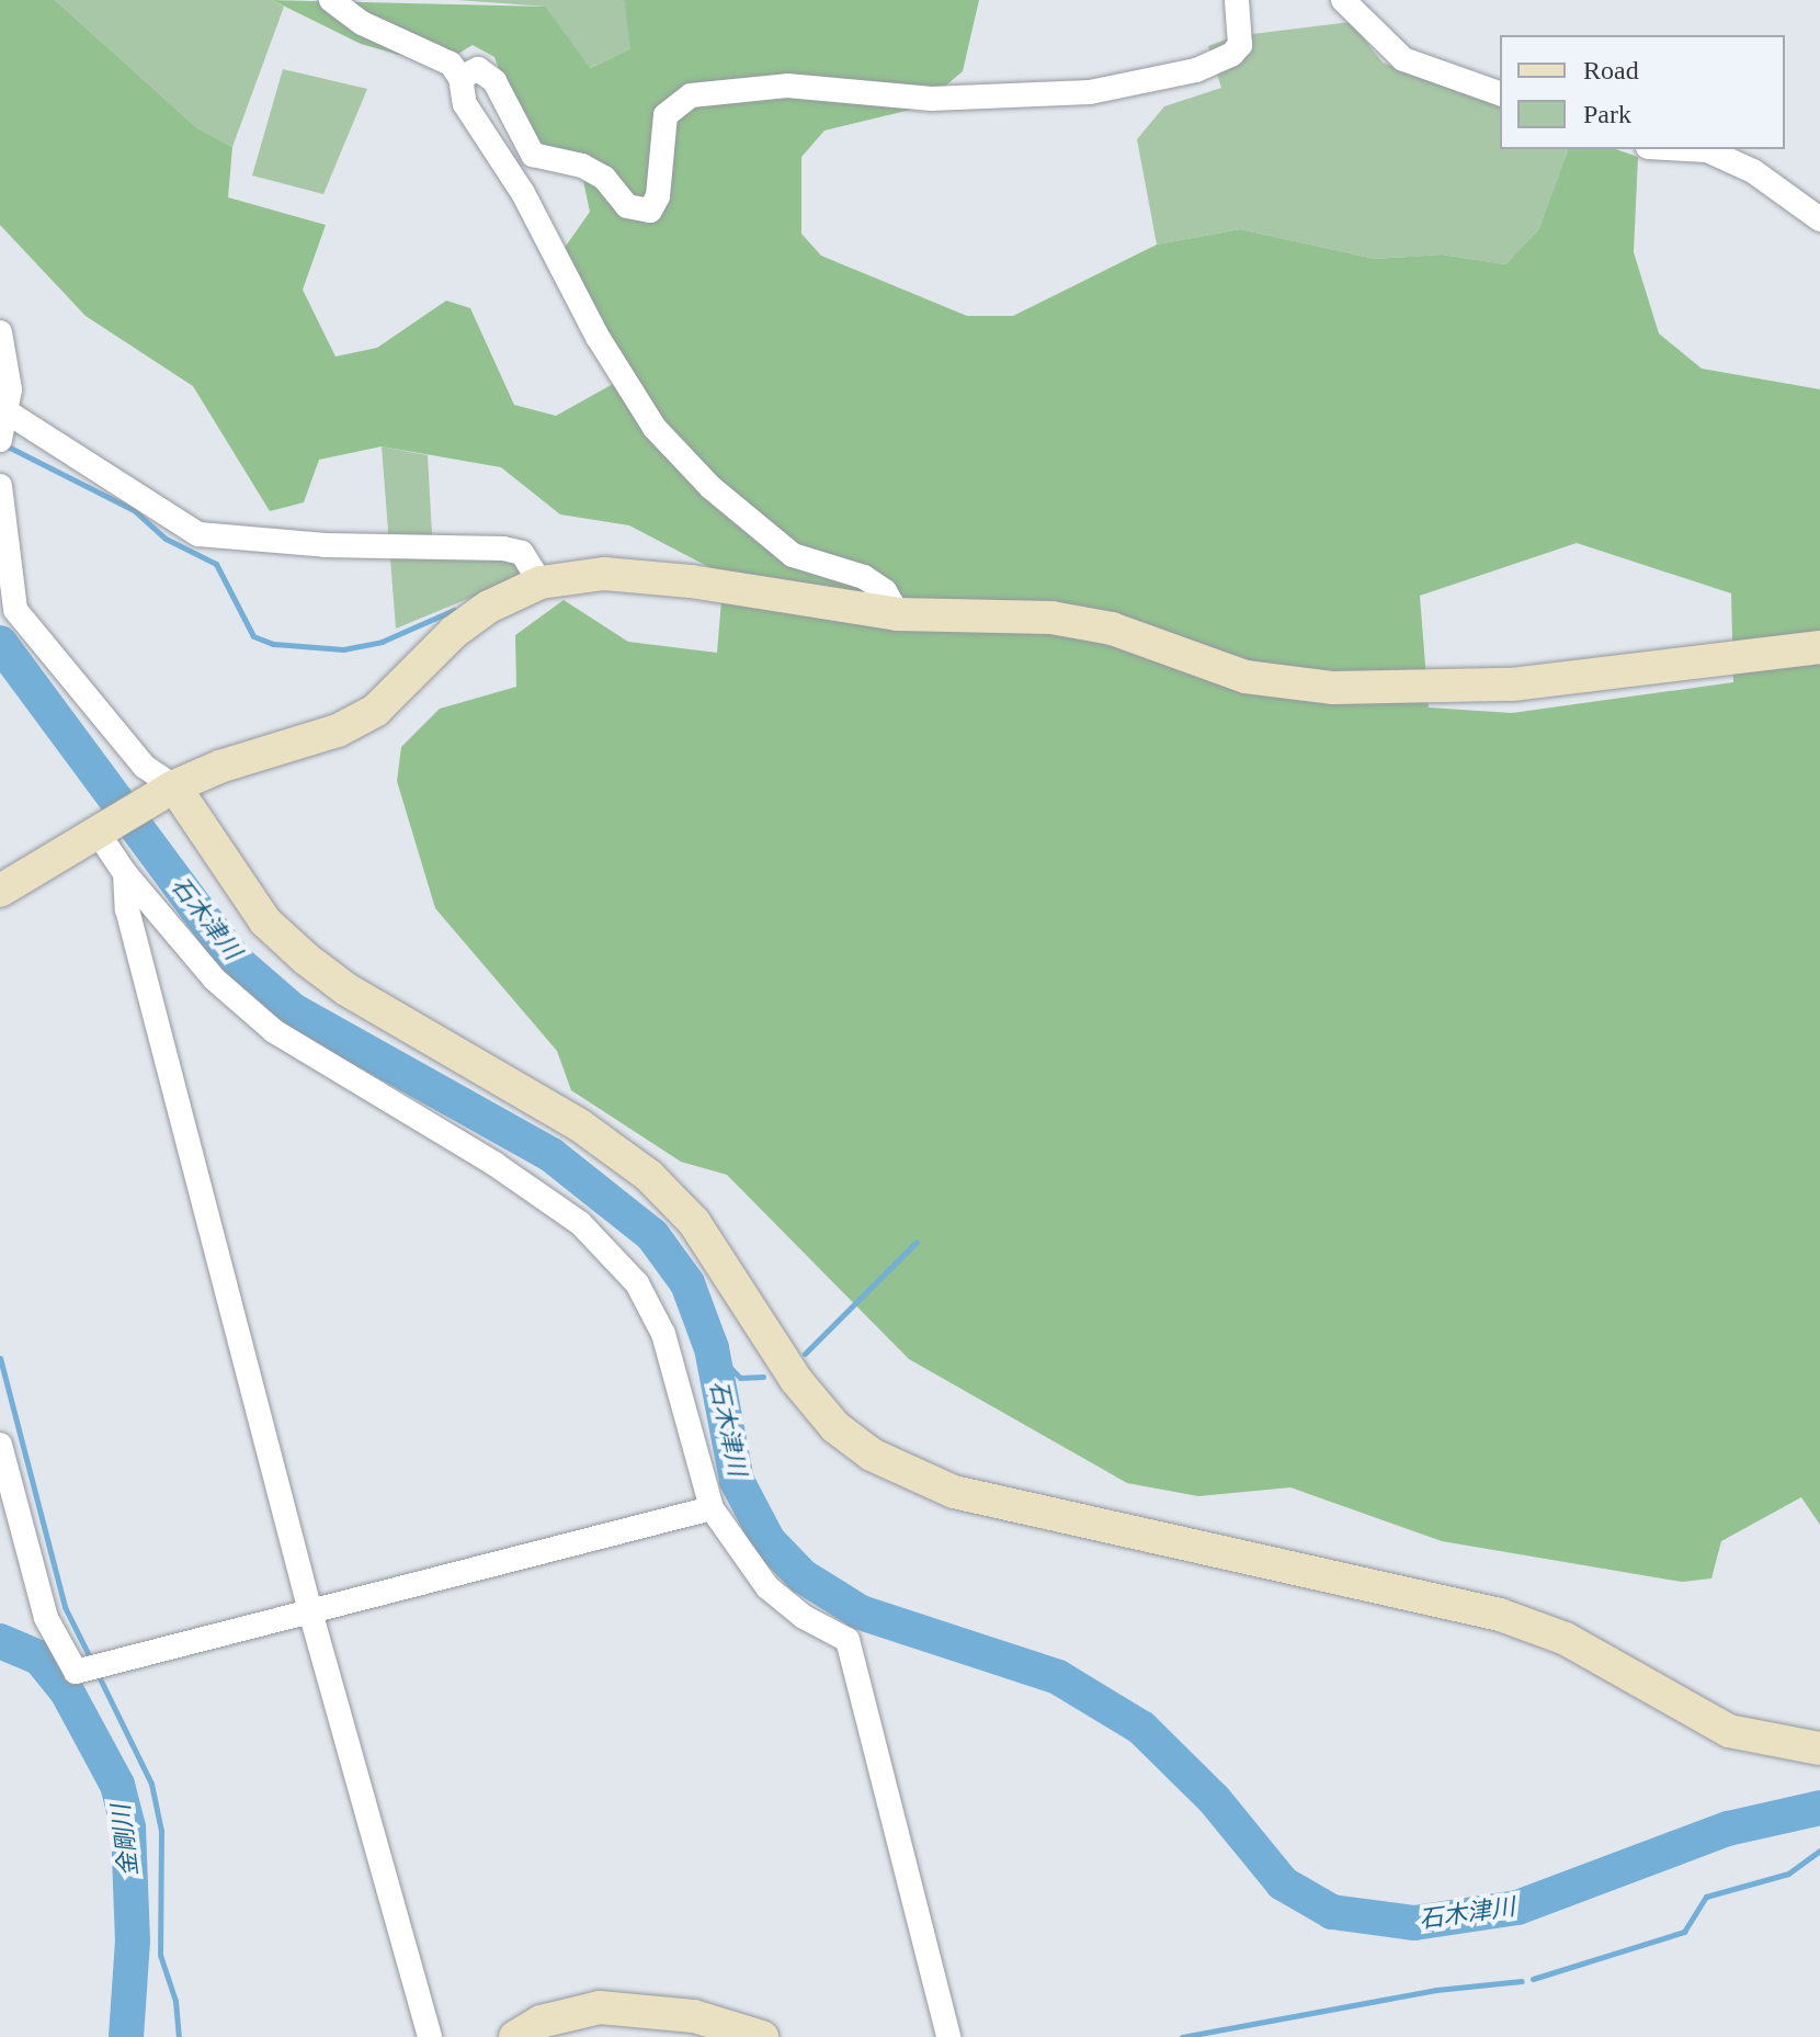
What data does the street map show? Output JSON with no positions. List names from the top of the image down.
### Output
{
  "water": ["石木津川", "金剛川"],
  "legend": ["Road", "Park"]
}
